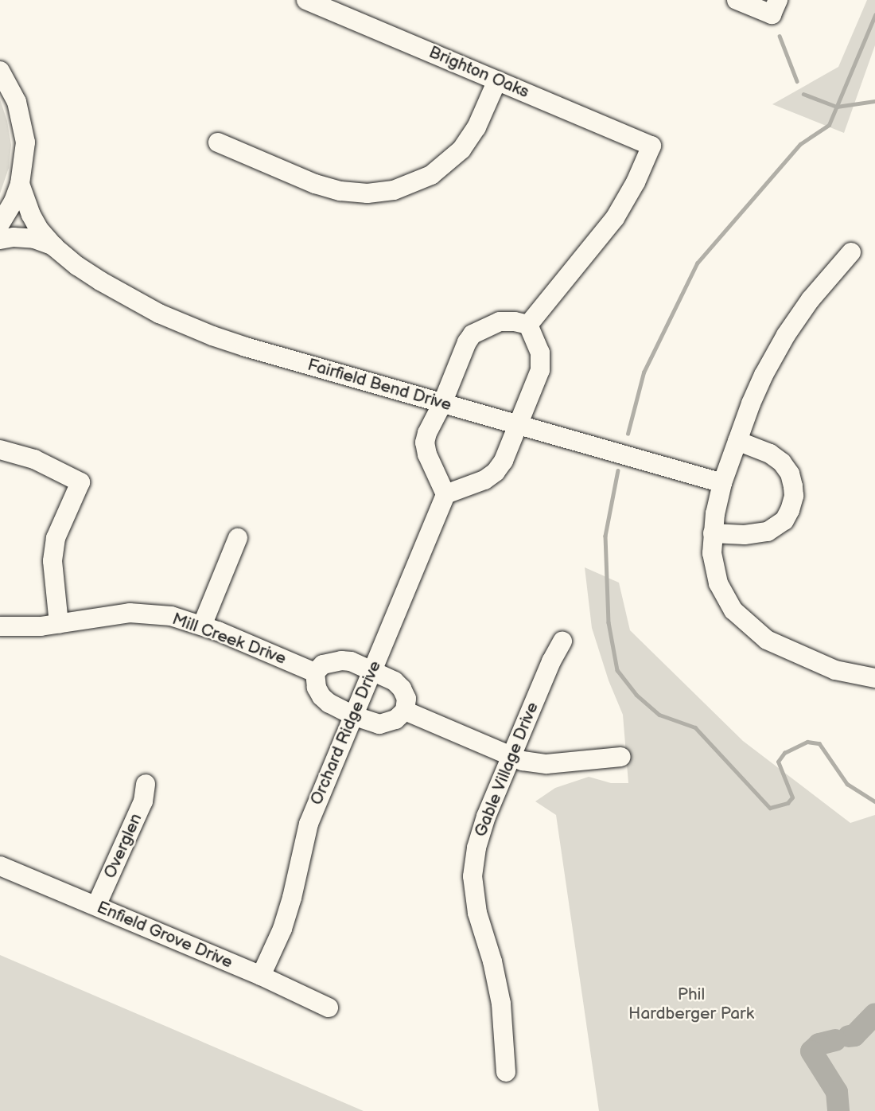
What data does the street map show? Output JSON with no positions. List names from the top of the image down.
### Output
{
  "streets": {
    "street": [
      "Brighton Oaks",
      "Fairfield Bend Drive",
      "Mill Creek Drive",
      "Orchard Ridge Drive",
      "Gable Village Drive",
      "Overglen",
      "Enfield Grove Drive"
    ]
  },
  "crossings": [
    ["Orchard Ridge Drive", "Enfield Grove Drive"],
    ["Overglen", "Enfield Grove Drive"]
  ],
  "parks": ["Phil Hardberger Park"]
}
